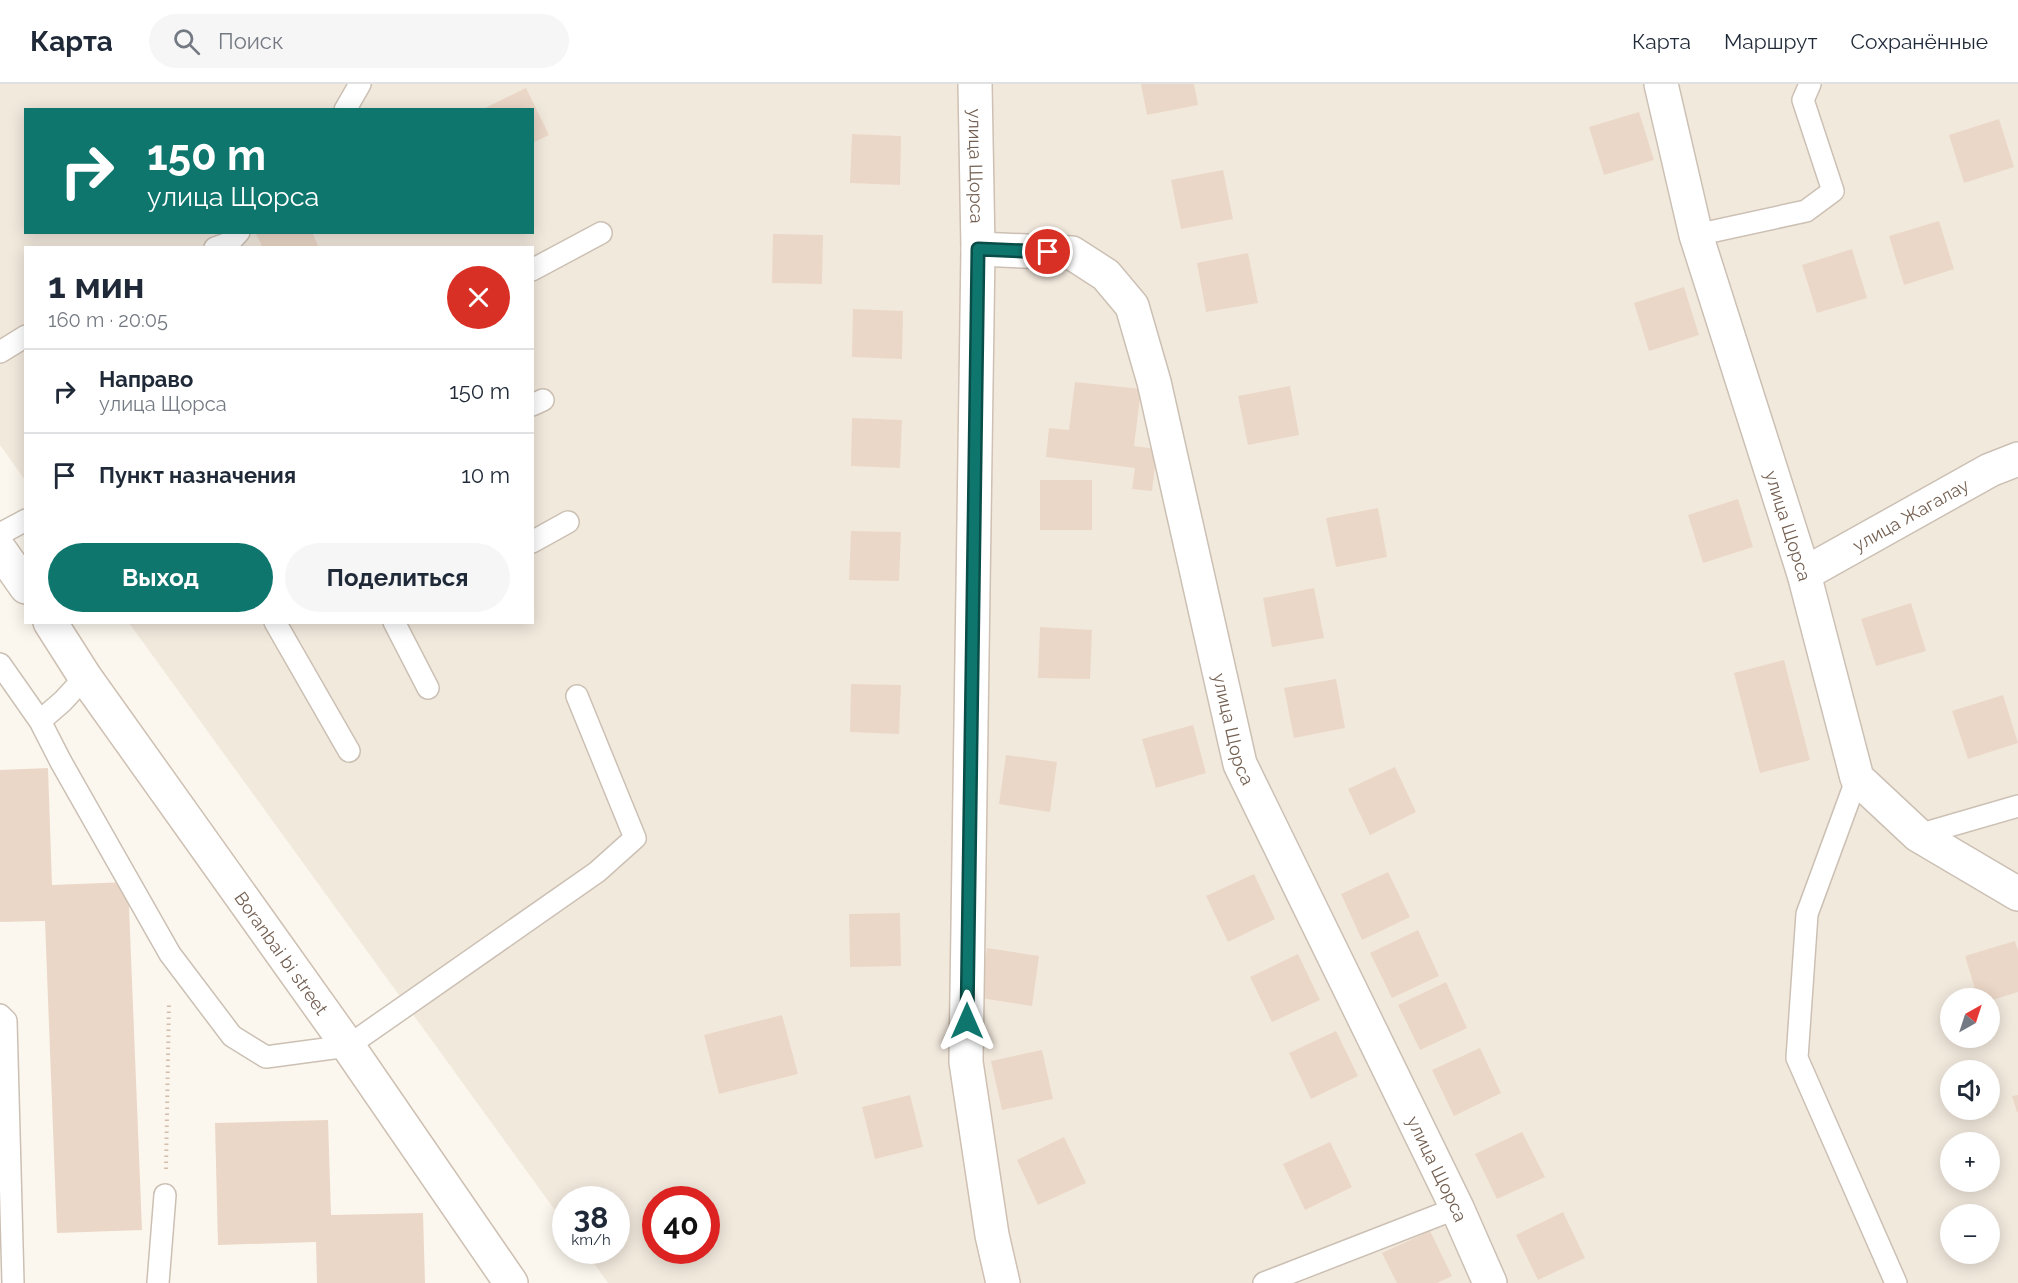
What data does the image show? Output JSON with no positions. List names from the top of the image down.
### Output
{
  "streets": {
    "street": ["улица Щорса", "улица Жагалау", "Boranbai bi street"]
  },
  "crossings": [
    ["улица Щорса", "улица Жагалау"]
  ],
  "north": "top right",
  "page": {
    "header": "Карта",
    "search": "Поиск",
    "nav": ["Карта", "Маршрут", "Сохранённые"],
    "turn": ["150 m", "улица Щорса"],
    "heading": ["1 мин", "160 m · 20:05"],
    "list": [
      {
        "name": "Направо",
        "note": "улица Щорса",
        "value": "150 m"
      },
      {
        "name": "Пункт назначения",
        "value": "10 m"
      }
    ],
    "buttons": ["Выход", "Поделиться"],
    "map_buttons": ["+", "−"],
    "speed": "38 km/h",
    "limit": "40"
  }
}
